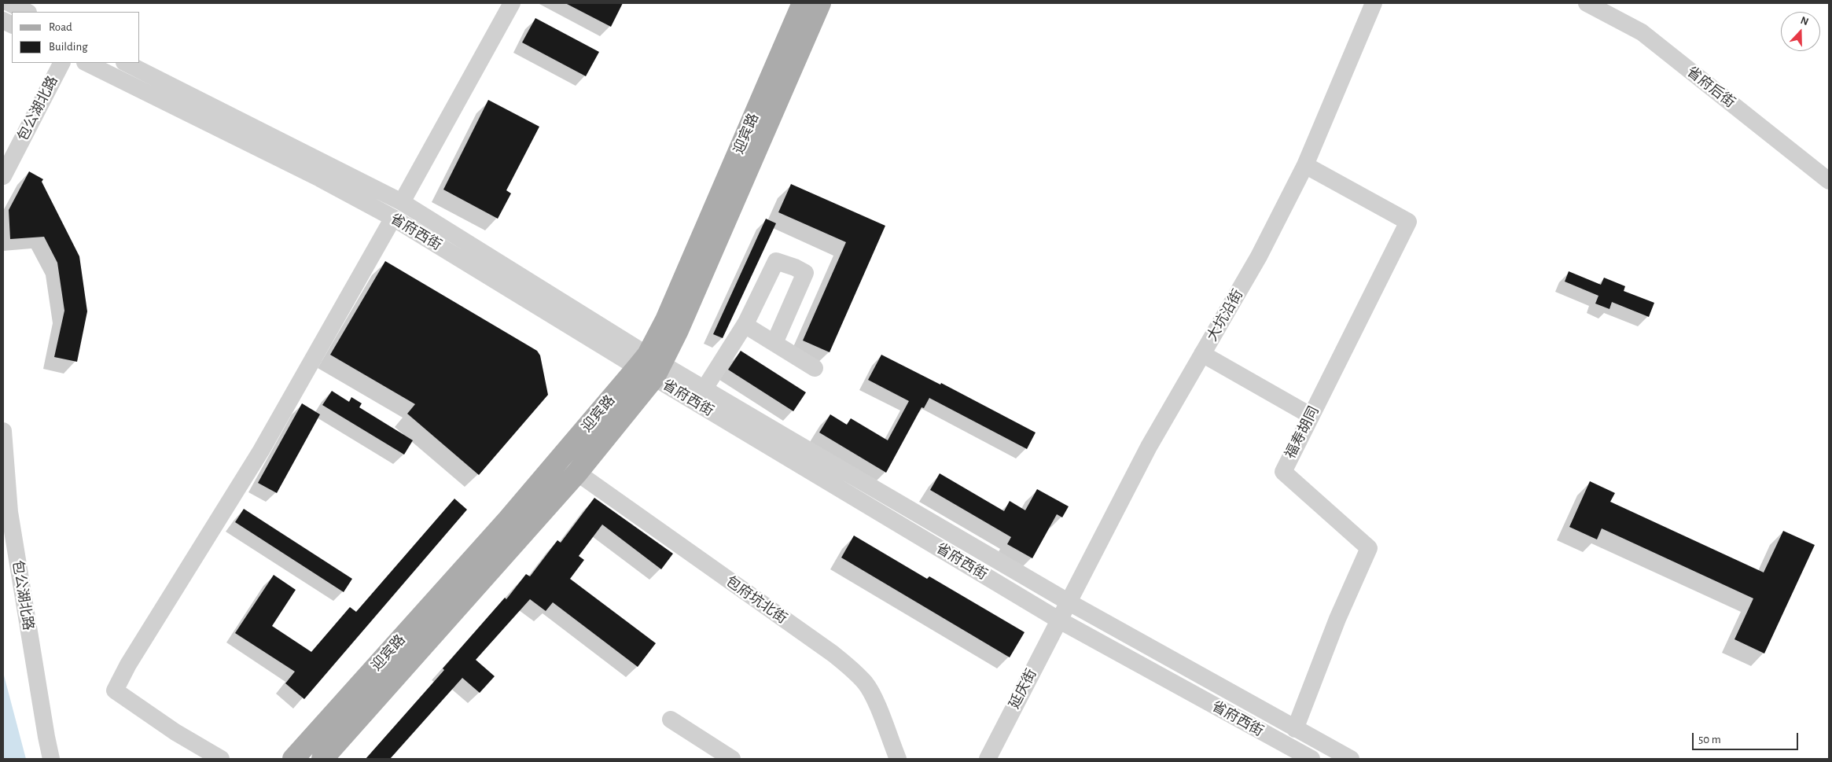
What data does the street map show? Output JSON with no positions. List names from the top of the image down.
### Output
{
  "streets": {
    "main road": ["迎宾路"],
    "street": [
      "省府后街",
      "包公湖北路",
      "省府西街",
      "大坑沿街",
      "福寿胡同",
      "包府坑北街",
      "延庆街"
    ]
  },
  "crossings": [
    ["迎宾路", "省府西街"],
    ["迎宾路", "包府坑北街"],
    ["省府西街", "大坑沿街"],
    ["省府西街", "福寿胡同"],
    ["省府西街", "延庆街"],
    ["大坑沿街", "福寿胡同"],
    ["大坑沿街", "延庆街"]
  ],
  "legend": ["Road", "Building"],
  "scale_bar": "50 m",
  "north": "top"
}
